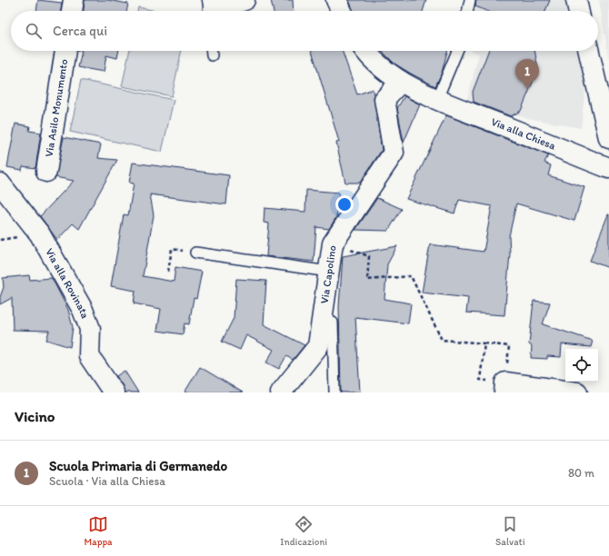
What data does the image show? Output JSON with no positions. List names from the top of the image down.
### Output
{
  "streets": {
    "street": [
      "Via Asilo Monumento",
      "Via alla Chiesa",
      "Via Capolino",
      "Via alla Rovinata"
    ]
  },
  "crossings": [
    ["Via alla Chiesa", "Via Capolino"]
  ],
  "page": {
    "search": "Cerca qui",
    "pins": "1",
    "heading": "Vicino",
    "list": [
      {
        "mark": "1",
        "name": "Scuola Primaria di Germanedo",
        "note": "Scuola · Via alla Chiesa",
        "value": "80 m"
      }
    ],
    "nav": ["Mappa", "Indicazioni", "Salvati"]
  }
}
